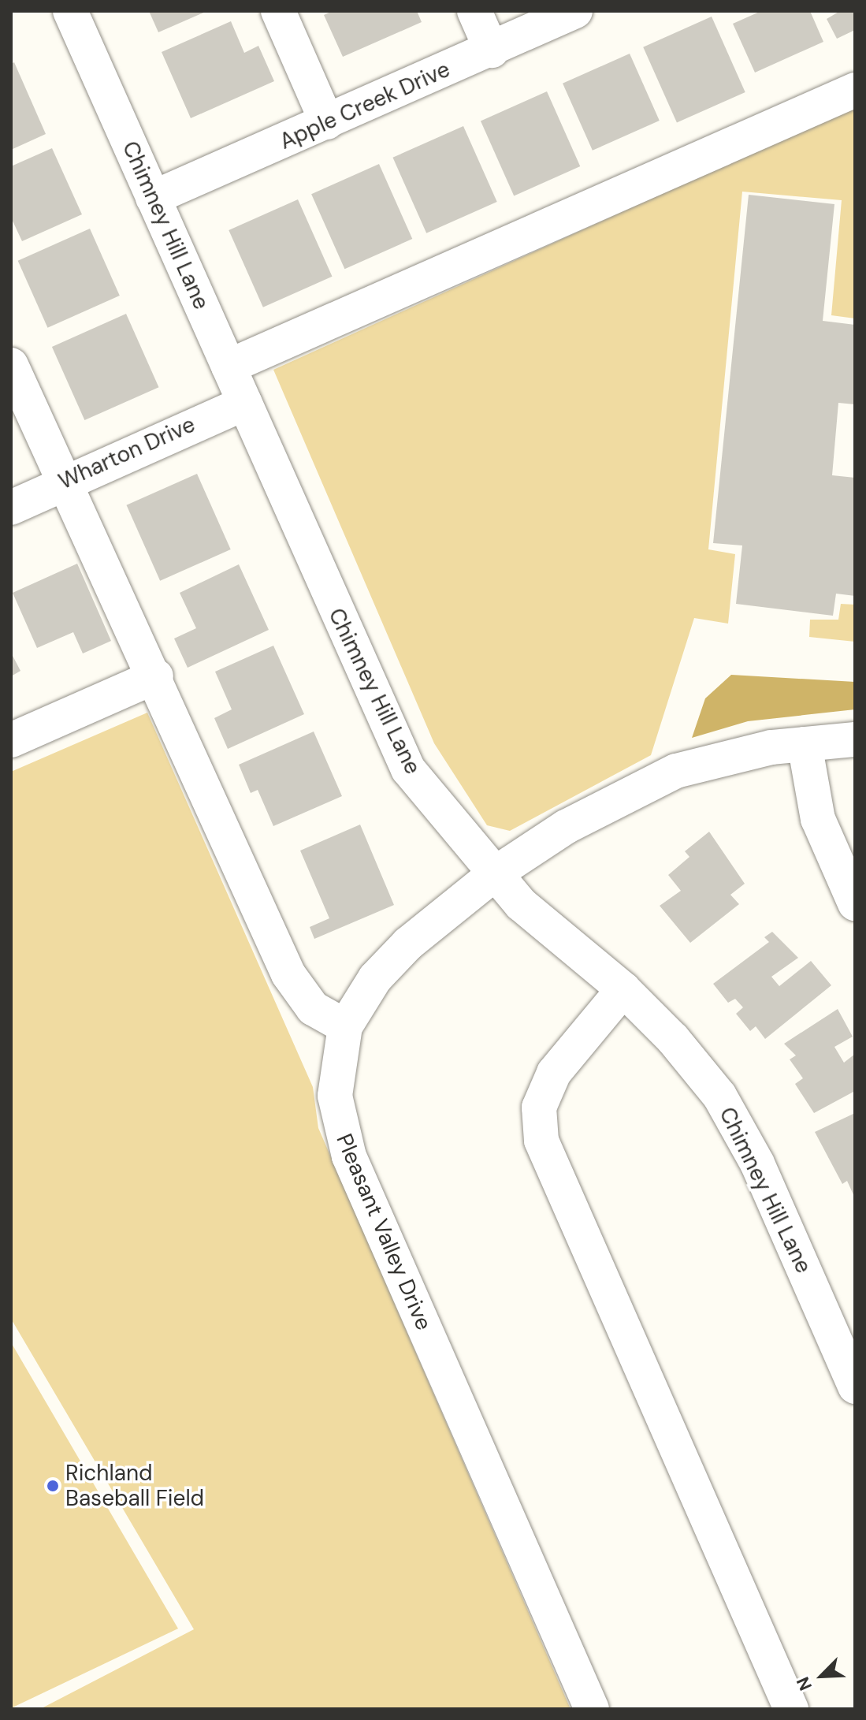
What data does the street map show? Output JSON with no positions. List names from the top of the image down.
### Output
{
  "streets": {
    "street": [
      "Apple Creek Drive",
      "Chimney Hill Lane",
      "Wharton Drive",
      "Pleasant Valley Drive"
    ]
  },
  "crossings": [
    ["Apple Creek Drive", "Chimney Hill Lane"],
    ["Chimney Hill Lane", "Wharton Drive"],
    ["Chimney Hill Lane", "Pleasant Valley Drive"]
  ],
  "places": ["Richland Baseball Field"],
  "north": "bottom left"
}
